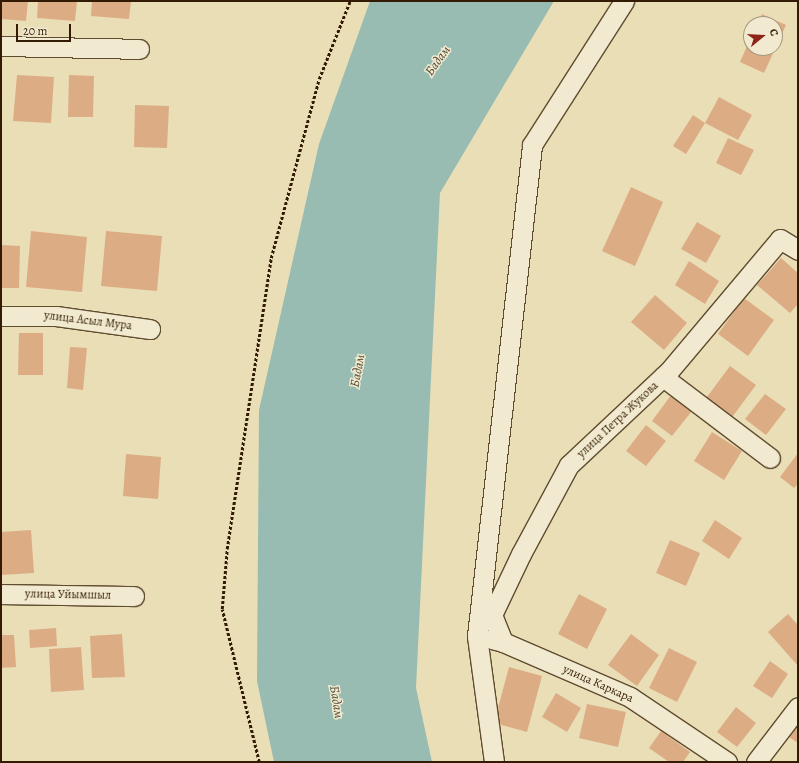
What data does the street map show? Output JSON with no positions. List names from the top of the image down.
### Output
{
  "streets": {
    "street": [
      "улица Асыл Мура",
      "улица Петра Жукова",
      "улица Уйымшыл",
      "улица Каркара"
    ]
  },
  "crossings": [
    ["улица Петра Жукова", "улица Каркара"]
  ],
  "water": ["Бадам"],
  "scale_bar": "20 m",
  "north": "right"
}
